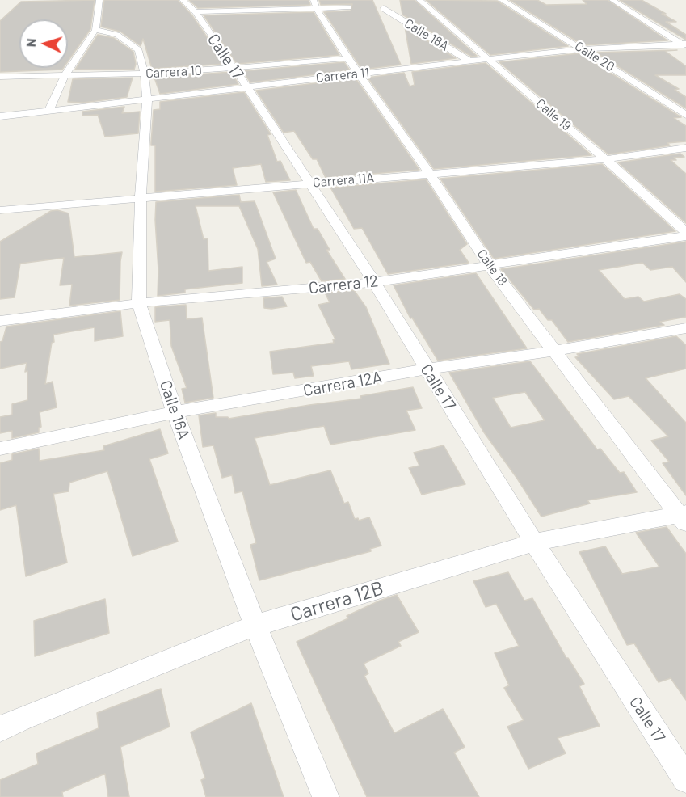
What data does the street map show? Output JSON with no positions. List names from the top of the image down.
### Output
{
  "streets": {
    "street": [
      "Calle 18A",
      "Calle 17",
      "Calle 20",
      "Carrera 10",
      "Carrera 11",
      "Calle 19",
      "Carrera 11A",
      "Calle 18",
      "Carrera 12",
      "Carrera 12A",
      "Calle 16A",
      "Carrera 12B"
    ]
  },
  "crossings": [
    ["Calle 18A", "Carrera 11"],
    ["Calle 17", "Carrera 10"],
    ["Calle 17", "Carrera 11"],
    ["Calle 17", "Carrera 11A"],
    ["Calle 17", "Carrera 12"],
    ["Calle 17", "Carrera 12A"],
    ["Calle 17", "Carrera 12B"],
    ["Calle 20", "Carrera 11"],
    ["Carrera 10", "Calle 18"],
    ["Carrera 10", "Calle 16A"],
    ["Carrera 11", "Calle 19"],
    ["Carrera 11", "Calle 18"],
    ["Carrera 11", "Calle 16A"],
    ["Calle 19", "Carrera 11A"],
    ["Carrera 11A", "Calle 18"],
    ["Carrera 11A", "Calle 16A"],
    ["Calle 18", "Carrera 12"],
    ["Calle 18", "Carrera 12A"],
    ["Calle 18", "Carrera 12B"],
    ["Carrera 12", "Calle 16A"],
    ["Carrera 12A", "Calle 16A"],
    ["Calle 16A", "Carrera 12B"]
  ],
  "north": "left"
}
